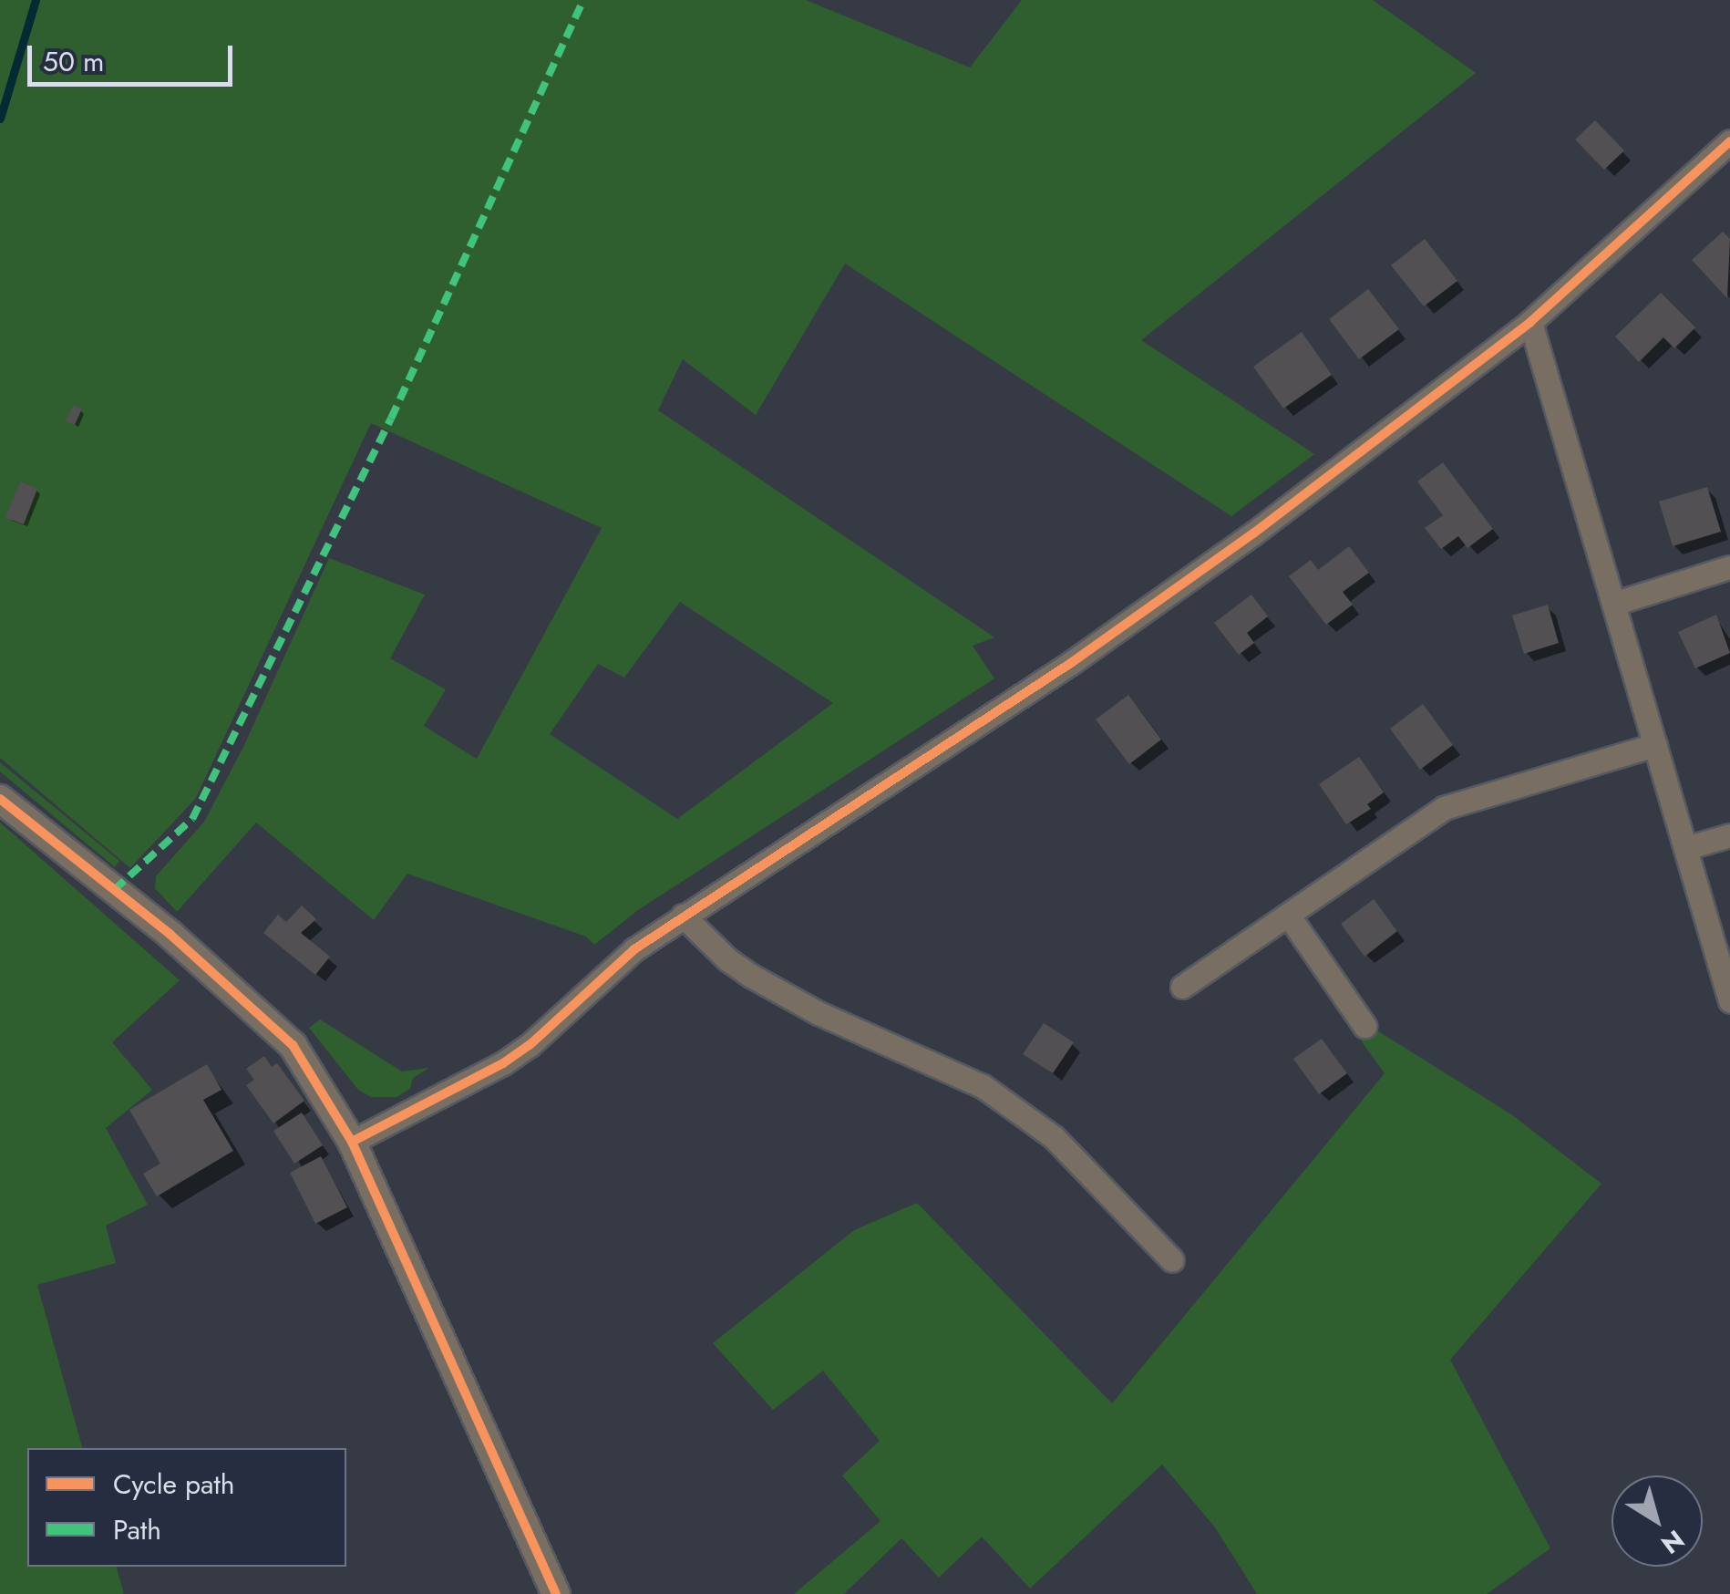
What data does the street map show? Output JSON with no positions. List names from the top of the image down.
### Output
{
  "legend": ["Cycle path", "Path"],
  "scale_bar": "50 m",
  "north": "bottom right"
}
